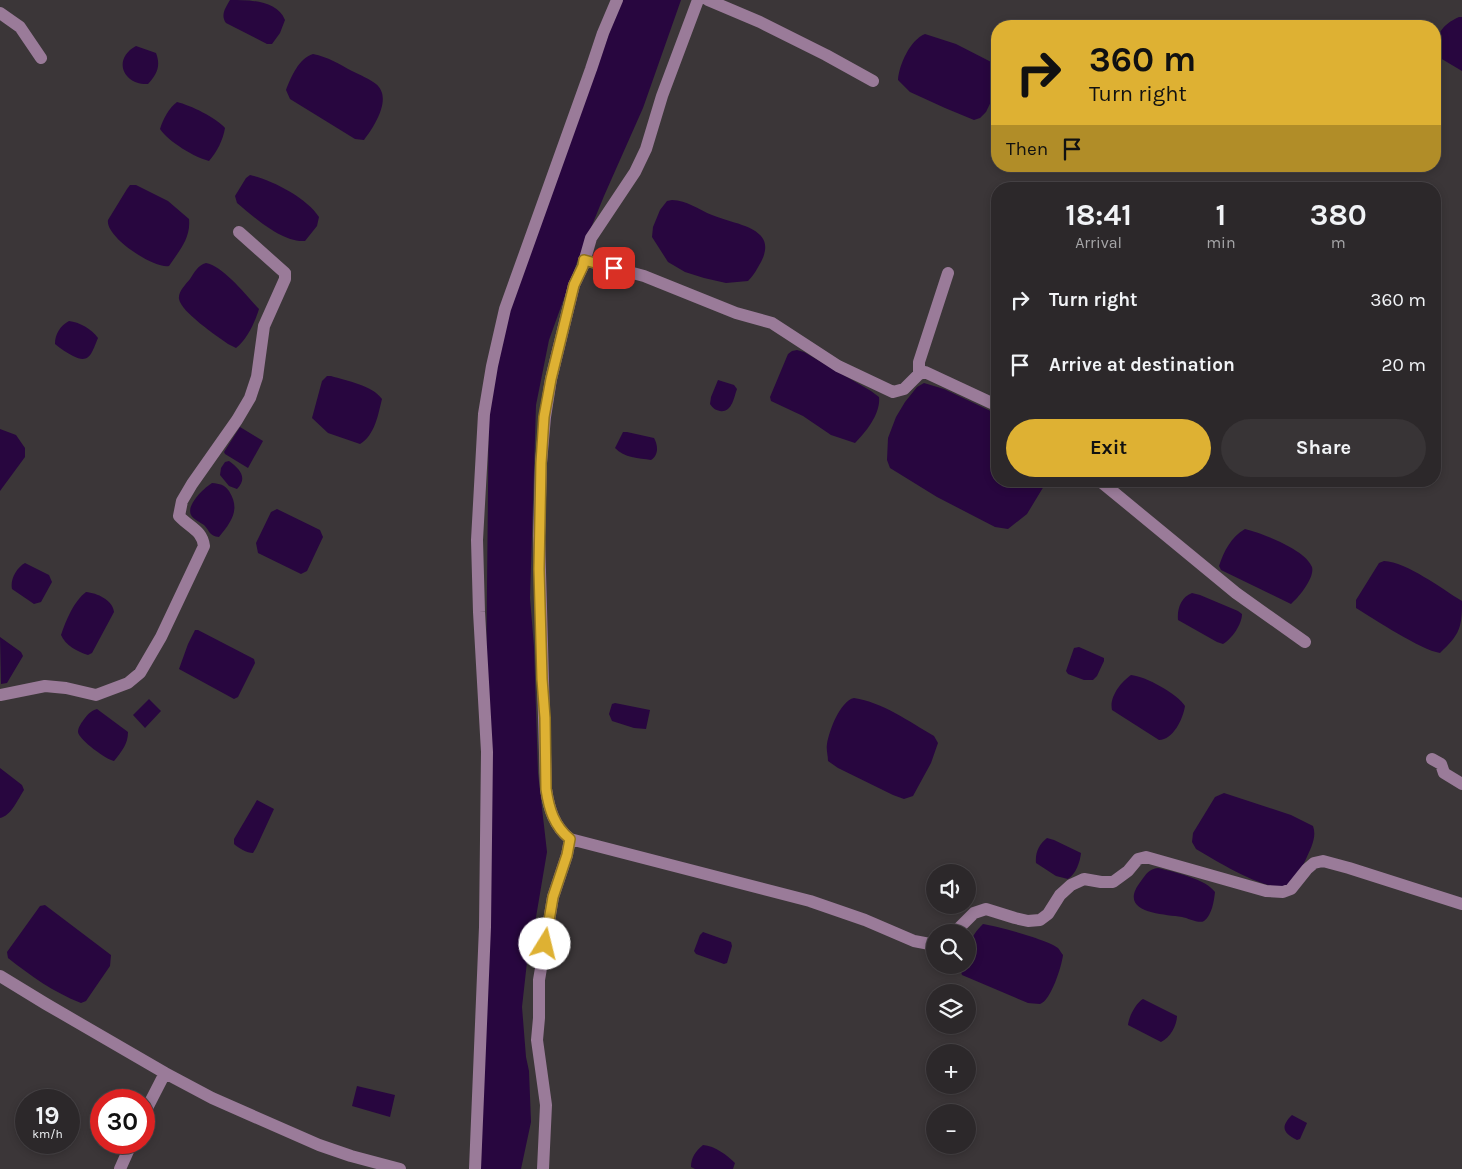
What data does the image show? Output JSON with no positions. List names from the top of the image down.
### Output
{
  "page": {
    "turn": ["360 m", "Turn right"],
    "then": "Then",
    "eta": [
      "18:41",
      "Arrival",
      "1",
      "min",
      "380",
      "m"
    ],
    "list": [
      {
        "name": "Turn right",
        "value": "360 m"
      },
      {
        "name": "Arrive at destination",
        "value": "20 m"
      }
    ],
    "buttons": ["Exit", "Share"],
    "map_buttons": ["+", "−"],
    "speed": "19 km/h",
    "limit": "30"
  }
}
